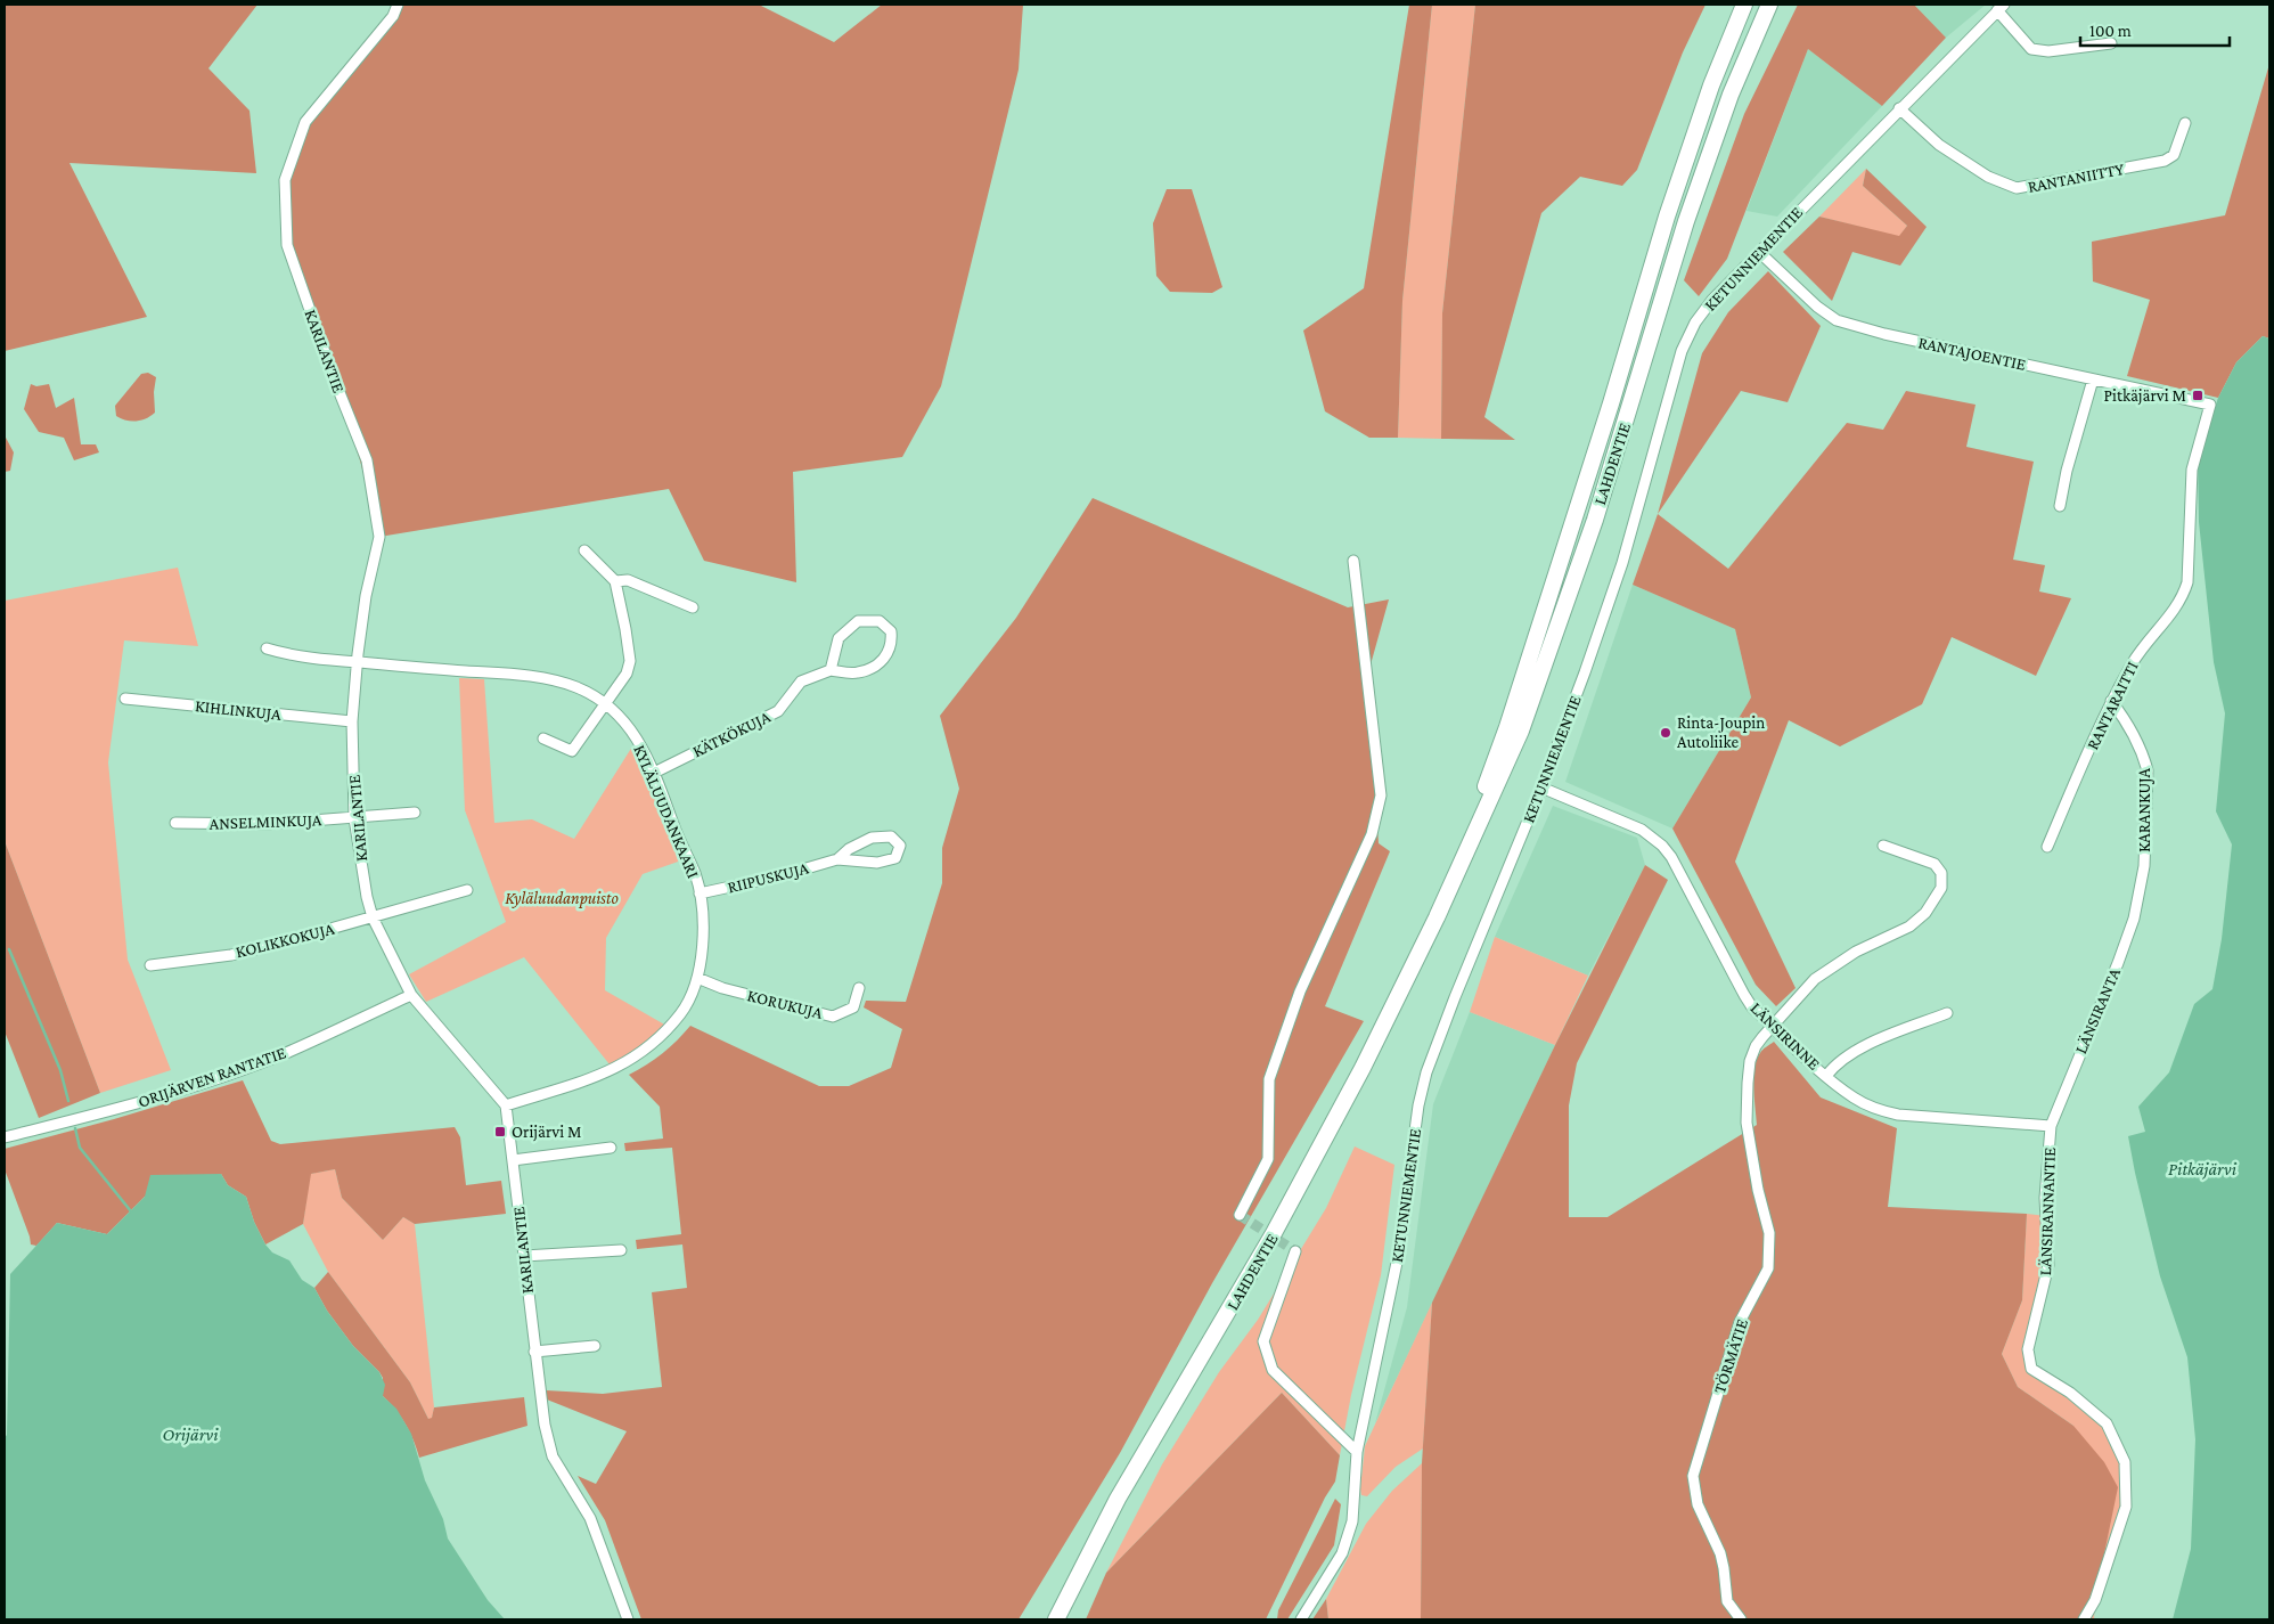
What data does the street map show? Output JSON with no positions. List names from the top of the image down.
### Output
{
  "streets": {
    "highway": ["LAHDENTIE"],
    "street": [
      "RANTANIITTY",
      "KETUNNIEMENTIE",
      "KARILANTIE",
      "RANTAJOENTIE",
      "RANTARAITTI",
      "KIHLINKUJA",
      "KÄTKÖKUJA",
      "KARANKUJA",
      "KYLÄLUUDANKAARI",
      "ANSELMINKUJA",
      "RIIPUSKUJA",
      "KOLIKKOKUJA",
      "KORUKUJA",
      "LÄNSIRANTA",
      "LÄNSIRINNE",
      "ORIJÄRVEN RANTATIE",
      "LÄNSIRANNANTIE",
      "TÖRMÄTIE"
    ]
  },
  "crossings": [
    ["RANTANIITTY", "KETUNNIEMENTIE"],
    ["KETUNNIEMENTIE", "RANTAJOENTIE"],
    ["KETUNNIEMENTIE", "LÄNSIRINNE"],
    ["KARILANTIE", "KIHLINKUJA"],
    ["KARILANTIE", "KYLÄLUUDANKAARI"],
    ["KARILANTIE", "ANSELMINKUJA"],
    ["KARILANTIE", "KOLIKKOKUJA"],
    ["KARILANTIE", "ORIJÄRVEN RANTATIE"],
    ["RANTAJOENTIE", "RANTARAITTI"],
    ["RANTARAITTI", "KARANKUJA"],
    ["KÄTKÖKUJA", "KYLÄLUUDANKAARI"],
    ["KARANKUJA", "LÄNSIRANTA"],
    ["KYLÄLUUDANKAARI", "RIIPUSKUJA"],
    ["KYLÄLUUDANKAARI", "KORUKUJA"],
    ["LÄNSIRANTA", "LÄNSIRINNE"],
    ["LÄNSIRANTA", "LÄNSIRANNANTIE"],
    ["LÄNSIRINNE", "LÄNSIRANNANTIE"],
    ["LÄNSIRINNE", "TÖRMÄTIE"]
  ],
  "water": ["Pitkäjärvi", "Orijärvi"],
  "parks": ["Kyläluudanpuisto"],
  "places": {
    "transit": ["Pitkäjärvi M", "Orijärvi M"],
    "other": ["Rinta-Joupin Autoliike"]
  },
  "scale_bar": "100 m"
}
